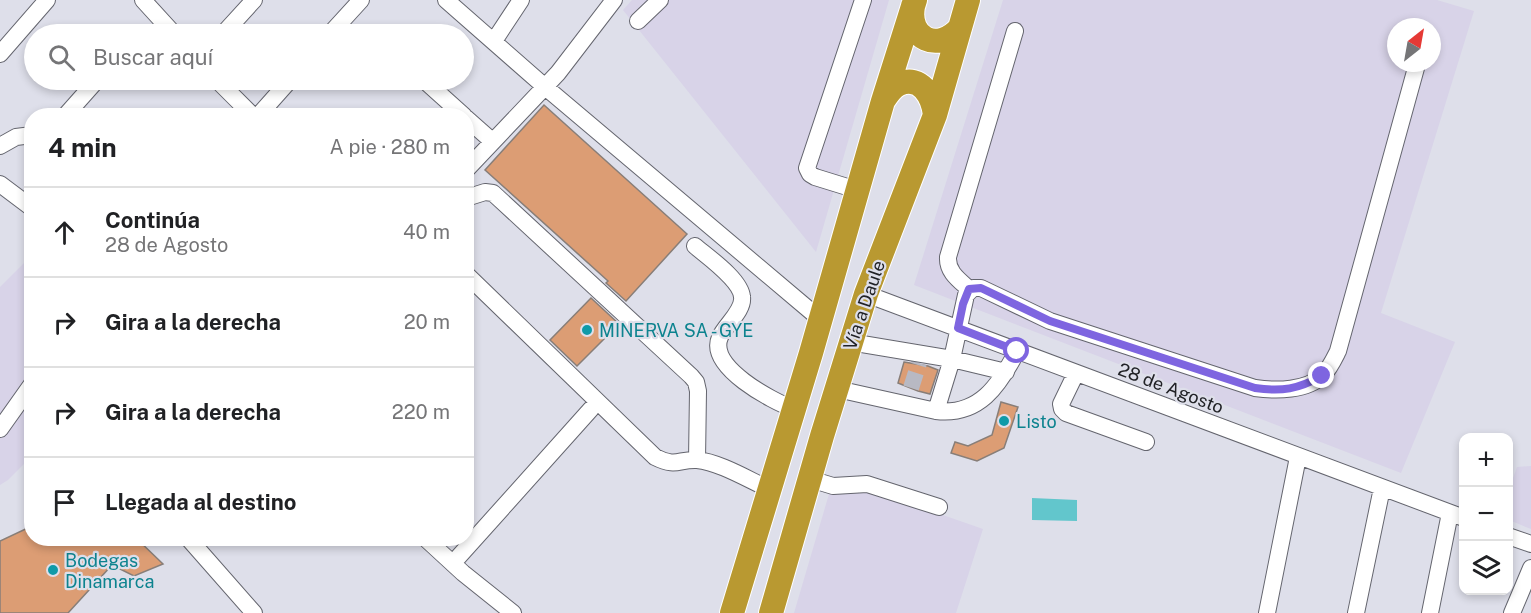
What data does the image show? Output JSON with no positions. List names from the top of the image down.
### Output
{
  "streets": {
    "highway": ["Vía a Daule"],
    "street": ["28 de Agosto"]
  },
  "crossings": [
    ["Vía a Daule", "28 de Agosto"]
  ],
  "places": ["MINERVA SA - GYE", "Listo", "Bodegas Dinamarca"],
  "north": "top right",
  "page": {
    "search": "Buscar aquí",
    "heading": ["4 min", "A pie · 280 m"],
    "list": [
      ["Continúa", "28 de Agosto", "40 m"],
      ["Gira a la derecha", "20 m"],
      ["Gira a la derecha", "220 m"],
      "Llegada al destino"
    ],
    "map_buttons": ["+", "−"]
  }
}
